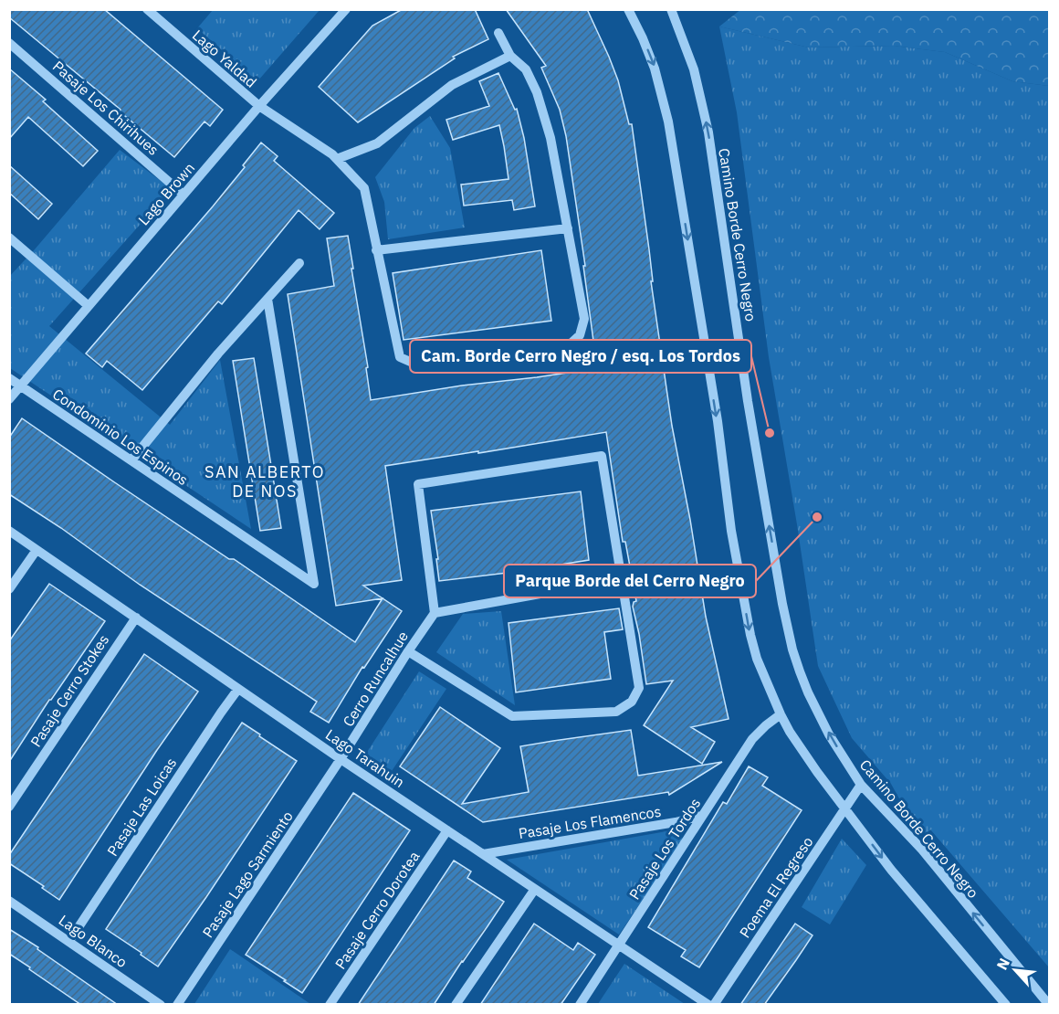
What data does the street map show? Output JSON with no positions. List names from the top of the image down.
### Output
{
  "streets": {
    "street": [
      "Lago Yaldad",
      "Pasaje Los Chirihues",
      "Lago Brown",
      "Camino Borde Cerro Negro",
      "Condominio Los Espinos",
      "Cerro Runcalhue",
      "Pasaje Cerro Stokes",
      "Lago Tarahuin",
      "Pasaje Las Loicas",
      "Pasaje Los Flamencos",
      "Pasaje Los Tordos",
      "Pasaje Lago Sarmiento",
      "Poema El Regreso",
      "Pasaje Cerro Dorotea",
      "Lago Blanco"
    ]
  },
  "crossings": [
    ["Lago Yaldad", "Lago Brown"],
    ["Pasaje Los Chirihues", "Lago Brown"],
    ["Lago Brown", "Condominio Los Espinos"],
    ["Camino Borde Cerro Negro", "Poema El Regreso"],
    ["Cerro Runcalhue", "Lago Tarahuin"],
    ["Cerro Runcalhue", "Pasaje Lago Sarmiento"],
    ["Pasaje Cerro Stokes", "Lago Tarahuin"],
    ["Lago Tarahuin", "Pasaje Las Loicas"],
    ["Lago Tarahuin", "Pasaje Los Flamencos"],
    ["Lago Tarahuin", "Pasaje Los Tordos"],
    ["Lago Tarahuin", "Pasaje Lago Sarmiento"],
    ["Lago Tarahuin", "Pasaje Cerro Dorotea"],
    ["Pasaje Las Loicas", "Lago Blanco"],
    ["Pasaje Los Flamencos", "Pasaje Los Tordos"]
  ],
  "districts": ["SAN ALBERTO DE NOS"],
  "places": ["Cam. Borde Cerro Negro / esq. Los Tordos", "Parque Borde del Cerro Negro"],
  "north": "top left"
}
